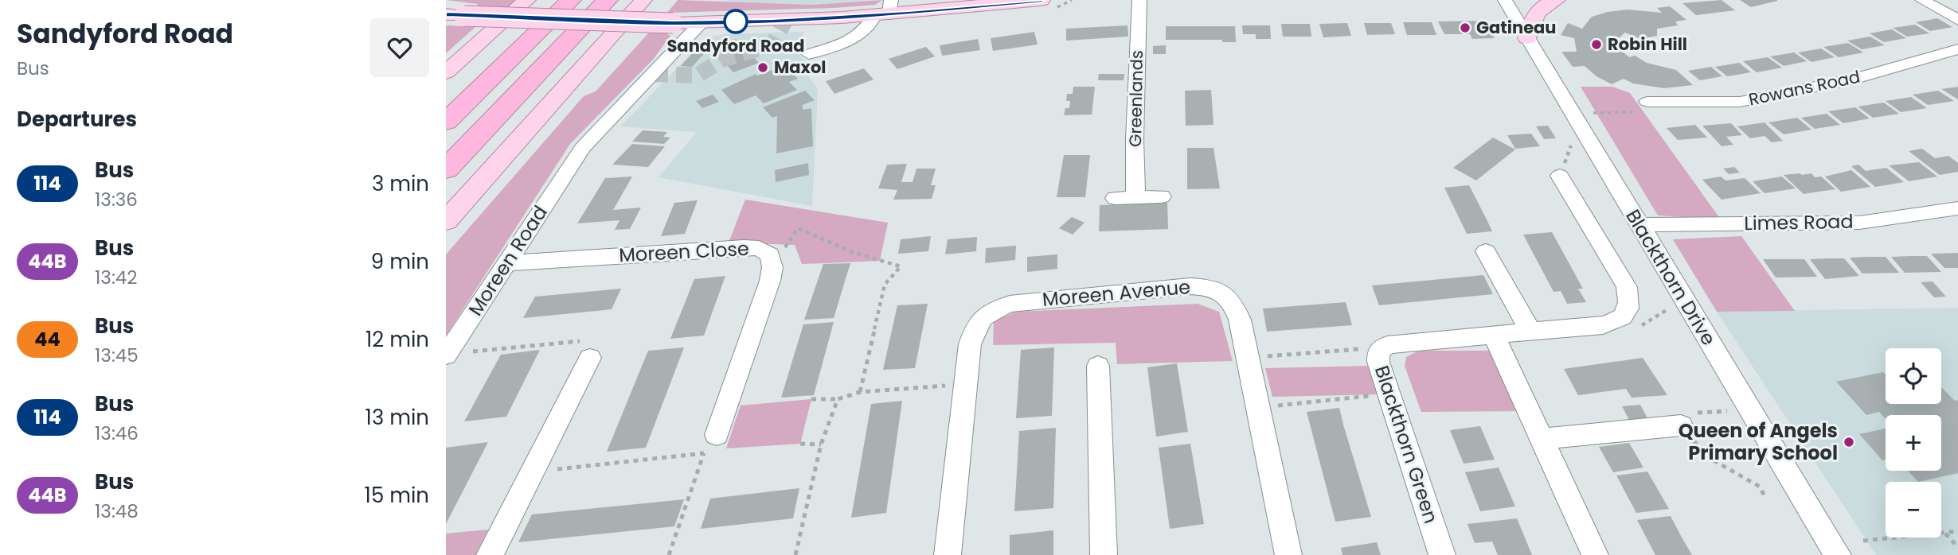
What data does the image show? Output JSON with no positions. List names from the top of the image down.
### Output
{
  "streets": {
    "street": [
      "Rowans Road",
      "Greenlands",
      "Limes Road",
      "Moreen Close",
      "Moreen Road",
      "Blackthorn Drive",
      "Moreen Avenue",
      "Blackthorn Green"
    ]
  },
  "crossings": [
    ["Limes Road", "Blackthorn Drive"],
    ["Moreen Close", "Moreen Road"]
  ],
  "places": [
    "Sandyford Road",
    "Gatineau",
    "Robin Hill",
    "Maxol",
    "Queen of Angels Primary School"
  ],
  "lines": ["bus line 114"],
  "page": {
    "heading": [
      ["Sandyford Road", "Bus"],
      "Departures"
    ],
    "list": [
      {
        "mark": "114",
        "name": "Bus",
        "note": "13:36",
        "value": "3 min"
      },
      {
        "mark": "44B",
        "name": "Bus",
        "note": "13:42",
        "value": "9 min"
      },
      {
        "mark": "44",
        "name": "Bus",
        "note": "13:45",
        "value": "12 min"
      },
      {
        "mark": "114",
        "name": "Bus",
        "note": "13:46",
        "value": "13 min"
      },
      {
        "mark": "44B",
        "name": "Bus",
        "note": "13:48",
        "value": "15 min"
      }
    ],
    "map_buttons": ["+", "−"]
  }
}
